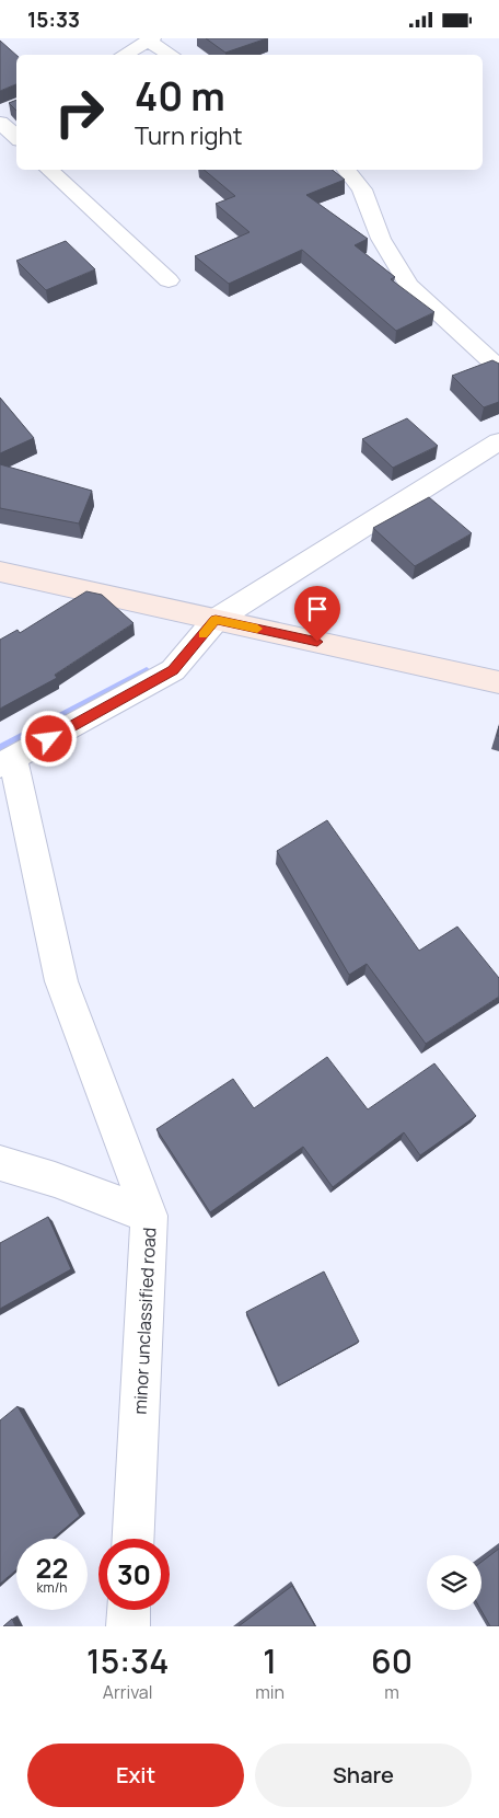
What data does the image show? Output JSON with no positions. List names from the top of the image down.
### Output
{
  "streets": {
    "street": ["minor unclassified road"]
  },
  "page": {
    "status": "15:33",
    "turn": ["40 m", "Turn right"],
    "speed": "22 km/h",
    "limit": "30",
    "eta": [
      "15:34",
      "Arrival",
      "1",
      "min",
      "60",
      "m"
    ],
    "buttons": ["Exit", "Share"]
  }
}
